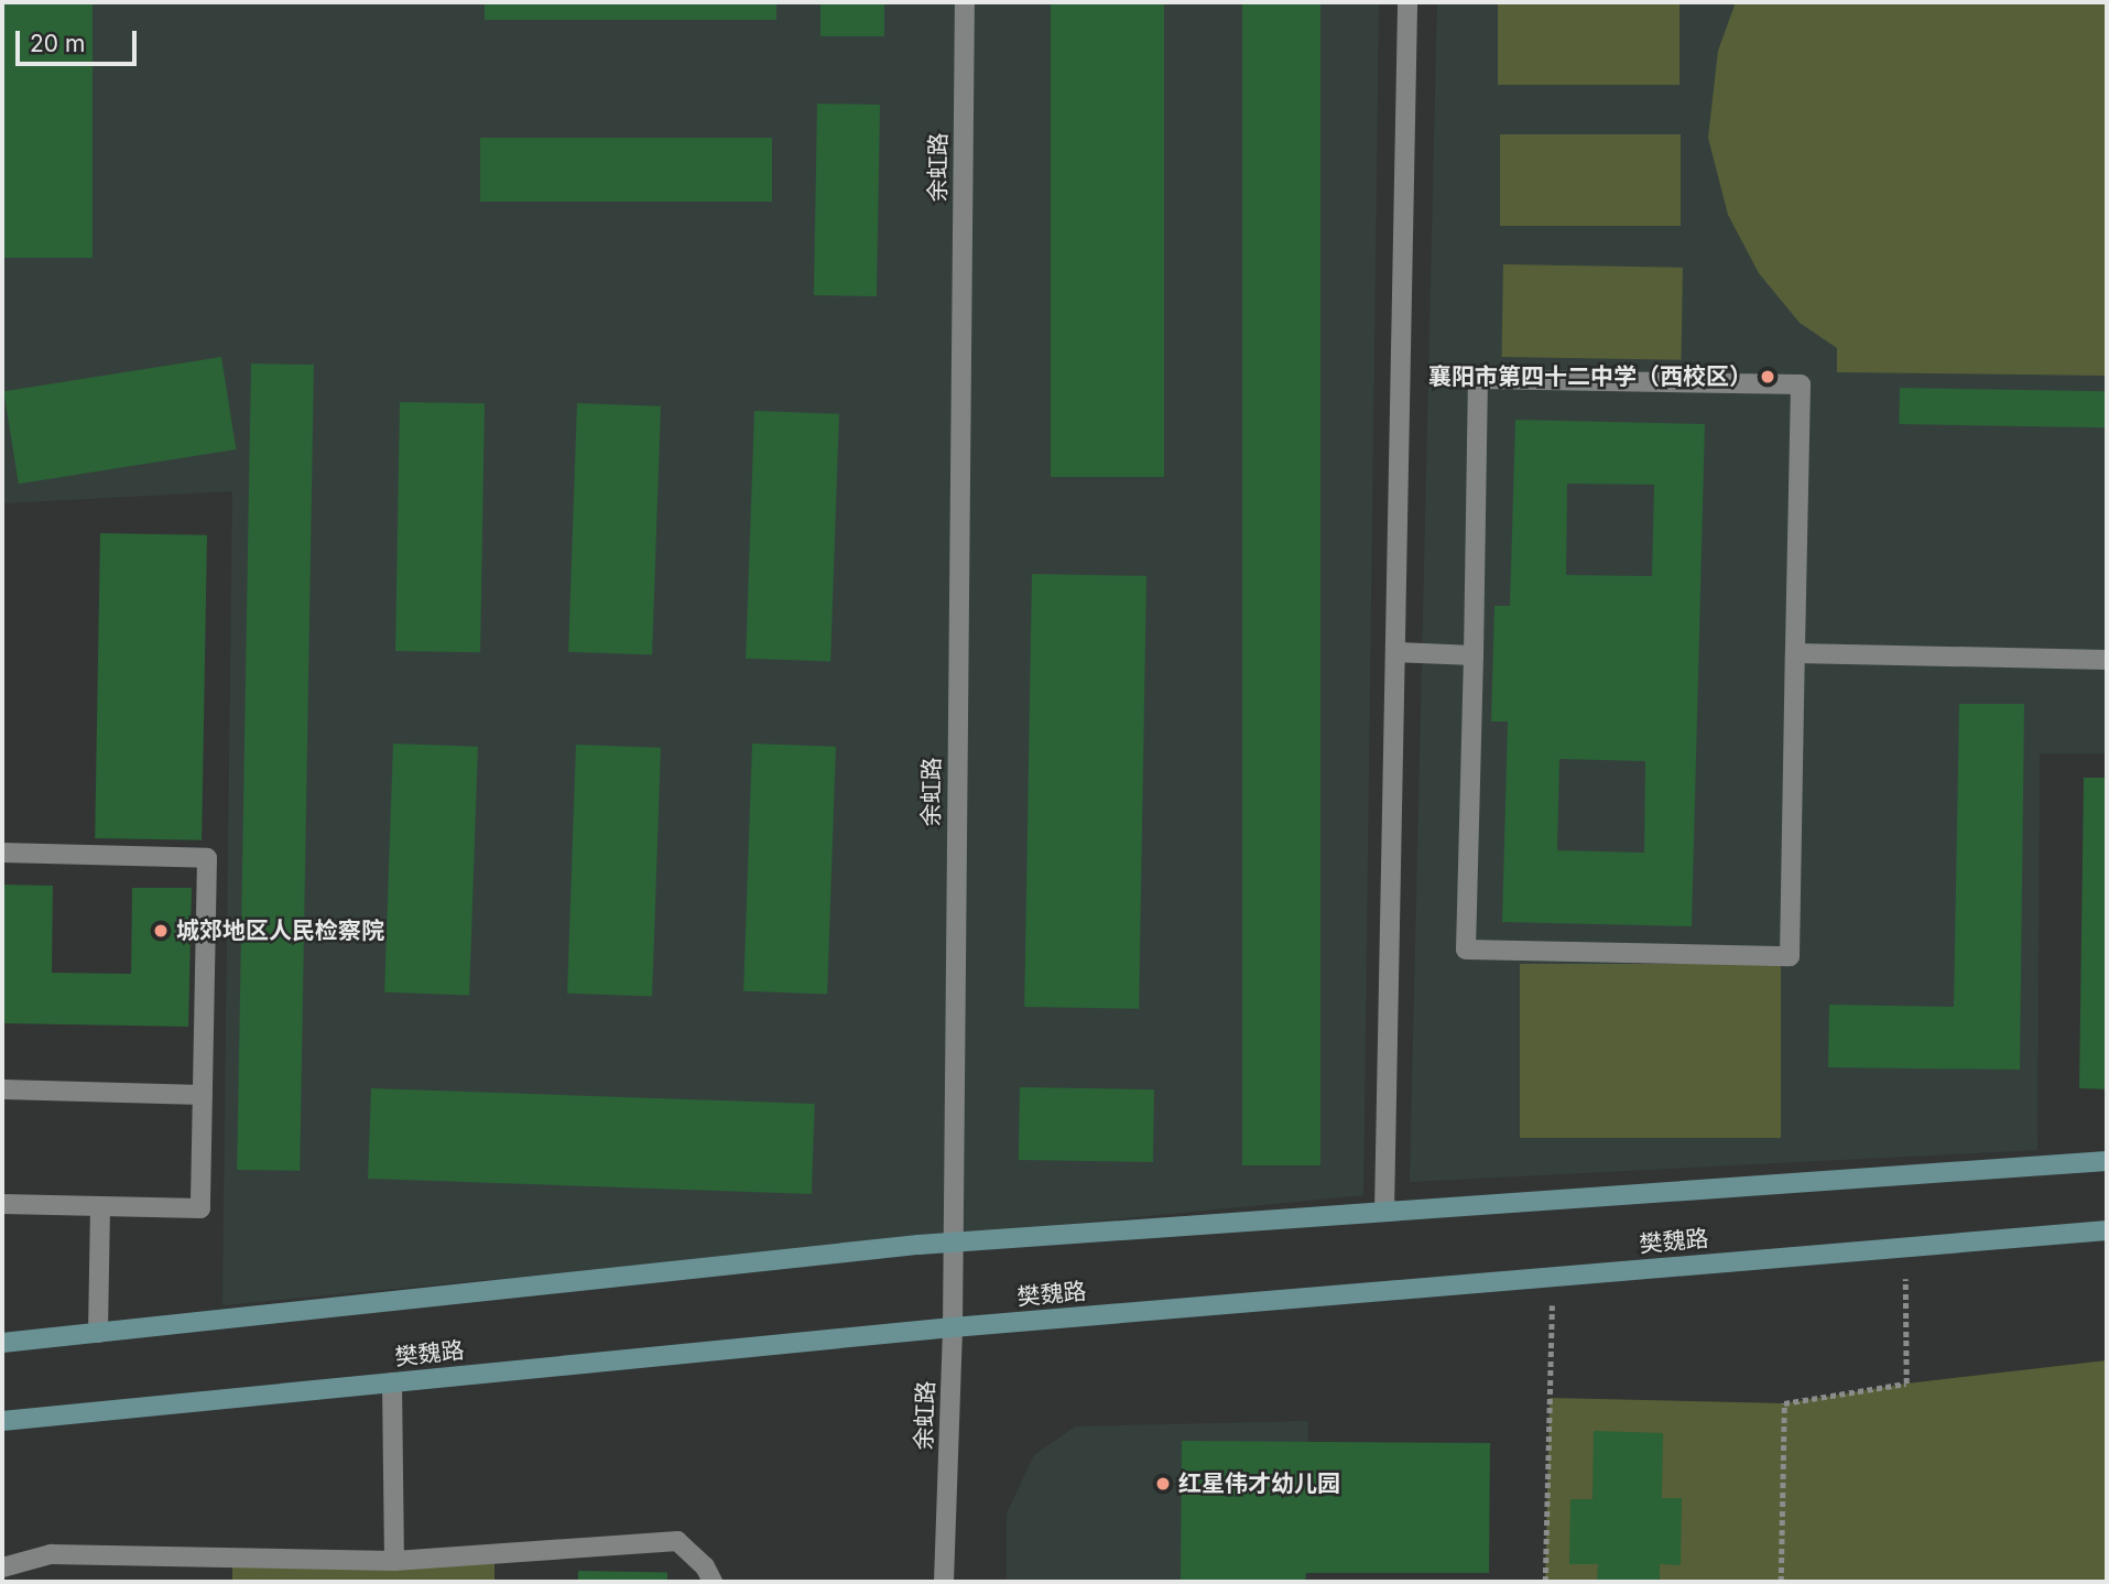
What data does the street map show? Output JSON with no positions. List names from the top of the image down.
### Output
{
  "streets": {
    "street": ["余虹路", "樊魏路"]
  },
  "crossings": [
    ["余虹路", "樊魏路"]
  ],
  "places": ["襄阳市第四十二中学（西校区）", "城郊地区人民检察院", "红星伟才幼儿园"],
  "scale_bar": "20 m"
}
